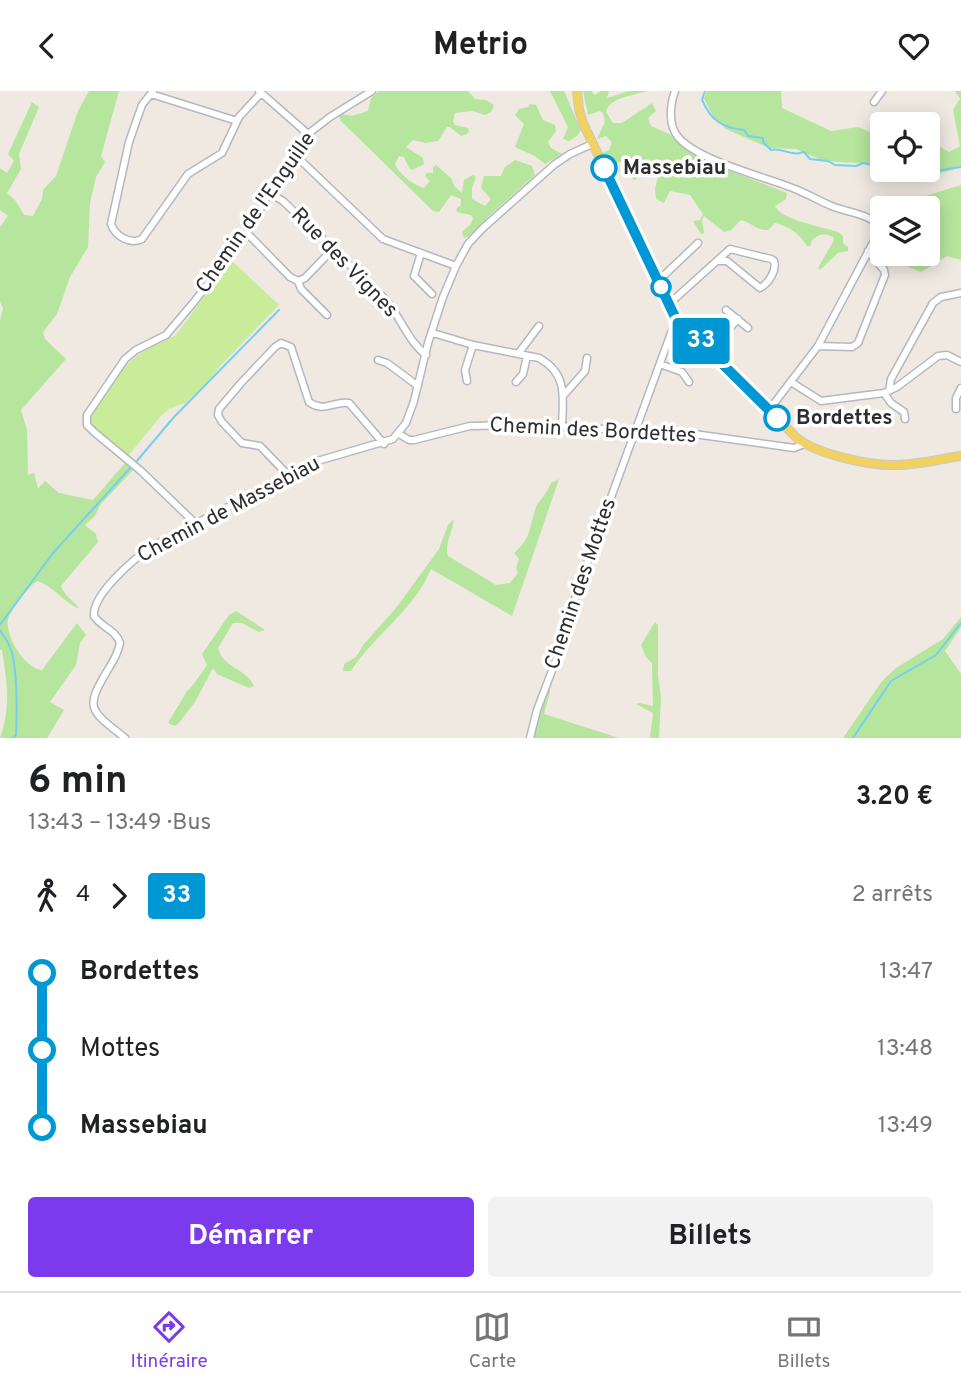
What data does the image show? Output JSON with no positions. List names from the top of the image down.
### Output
{
  "streets": {
    "street": [
      "Chemin de l'Enguille",
      "Rue des Vignes",
      "Chemin des Bordettes",
      "Chemin de Massebiau",
      "Chemin des Mottes"
    ]
  },
  "crossings": [
    ["Chemin de l'Enguille", "Rue des Vignes"],
    ["Chemin de l'Enguille", "Chemin de Massebiau"],
    ["Chemin des Bordettes", "Chemin de Massebiau"],
    ["Chemin des Bordettes", "Chemin des Mottes"]
  ],
  "places": ["Massebiau", "Bordettes"],
  "lines": ["bus line 33"],
  "page": {
    "header": "Metrio",
    "on_map": "33",
    "heading": ["6 min", "13:43 – 13:49 · Bus", "3.20 €"],
    "legs": ["4", "33", "2 arrêts"],
    "list": [
      {
        "name": "Bordettes",
        "value": "13:47"
      },
      {
        "name": "Mottes",
        "value": "13:48"
      },
      {
        "name": "Massebiau",
        "value": "13:49"
      }
    ],
    "buttons": ["Démarrer", "Billets"],
    "tabs": ["Itinéraire", "Carte", "Billets"]
  }
}
